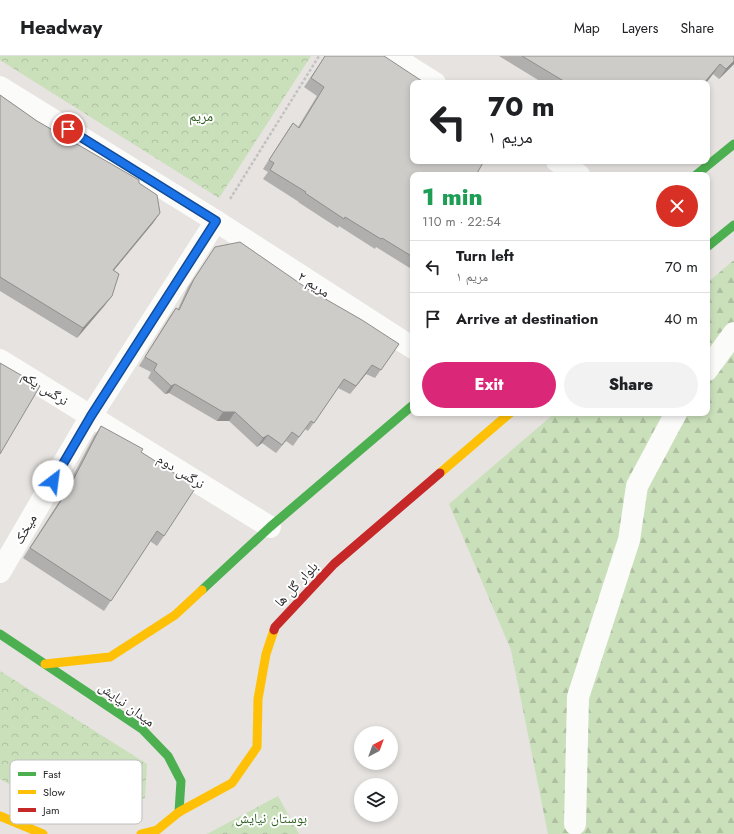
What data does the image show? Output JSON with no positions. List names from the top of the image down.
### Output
{
  "streets": {
    "main road": ["بلوار گل ها", "میدان نیایش"],
    "street": [
      "مریم ۲",
      "نرگس یکم",
      "نرگس دوم",
      "میخک"
    ]
  },
  "crossings": [
    ["مریم ۲", "میخک"],
    ["نرگس یکم", "نرگس دوم"],
    ["نرگس یکم", "میخک"],
    ["نرگس دوم", "میخک"],
    ["بلوار گل ها", "میدان نیایش"]
  ],
  "parks": ["مریم", "بوستان نیایش"],
  "legend": ["Fast", "Slow", "Jam"],
  "north": "top right",
  "page": {
    "header": "Headway",
    "nav": ["Map", "Layers", "Share"],
    "turn": ["70 m", "مریم ۱"],
    "heading": ["1 min", "110 m · 22:54"],
    "list": [
      {
        "name": "Turn left",
        "note": "مریم ۱",
        "value": "70 m"
      },
      {
        "name": "Arrive at destination",
        "value": "40 m"
      }
    ],
    "buttons": ["Exit", "Share"]
  }
}
